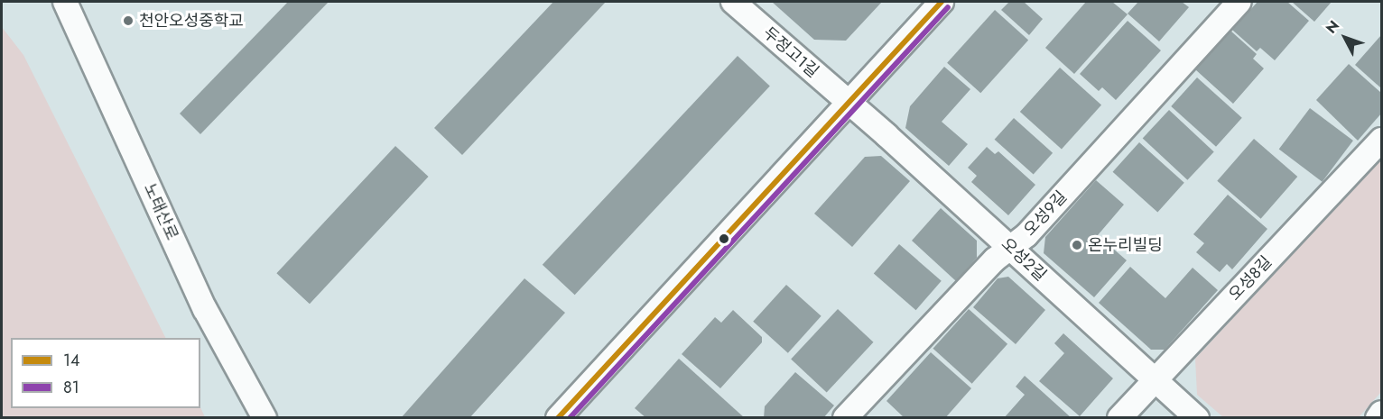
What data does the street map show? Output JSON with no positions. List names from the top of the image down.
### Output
{
  "streets": {
    "street": [
      "두정고1길",
      "노태산로",
      "오성9길",
      "오성2길",
      "오성8길"
    ]
  },
  "crossings": [
    ["두정고1길", "오성2길"],
    ["오성9길", "오성2길"],
    ["오성2길", "오성8길"]
  ],
  "places": ["천안오성중학교", "온누리빌딩"],
  "lines": ["transit line 14", "transit line 81"],
  "legend": ["14", "81"],
  "north": "top left"
}
